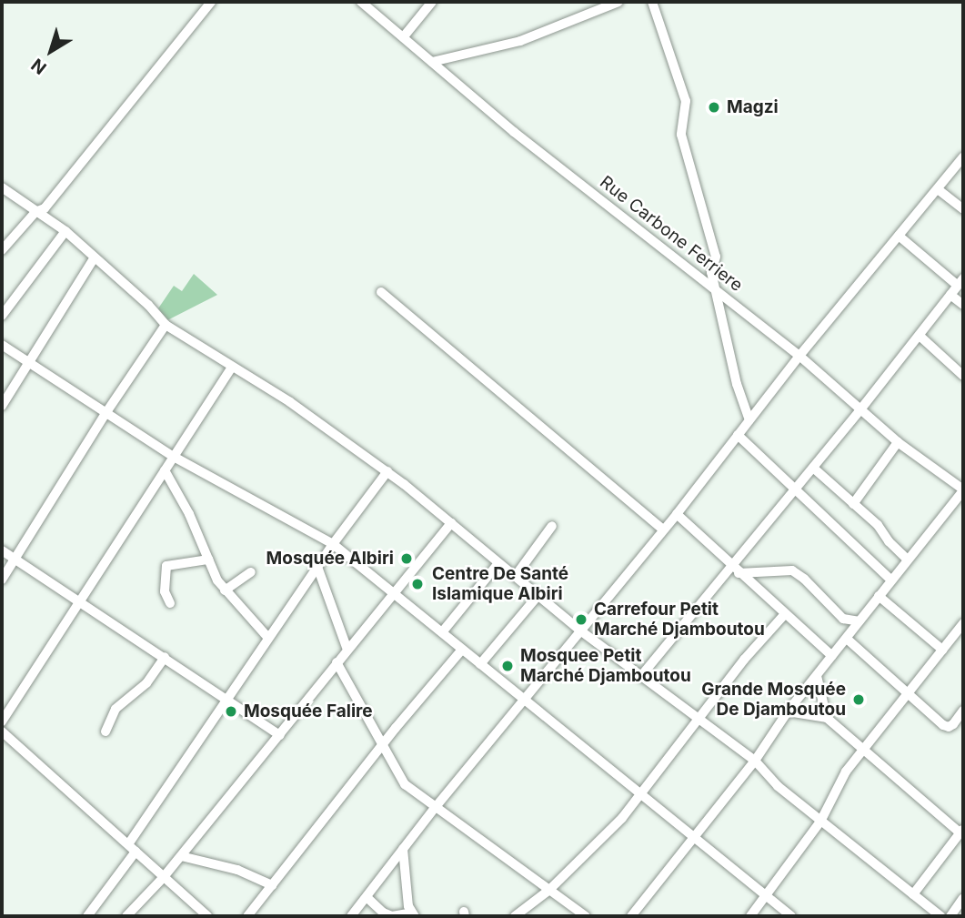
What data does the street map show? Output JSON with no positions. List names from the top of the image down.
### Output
{
  "streets": {
    "street": ["Rue Carbone Ferriere"]
  },
  "places": [
    "Magzi",
    "Mosquée Albiri",
    "Centre De Santé Islamique Albiri",
    "Carrefour Petit Marché Djamboutou",
    "Mosquee Petit Marché Djamboutou",
    "Grande Mosquée De Djamboutou",
    "Mosquée Falire"
  ],
  "north": "bottom left"
}
